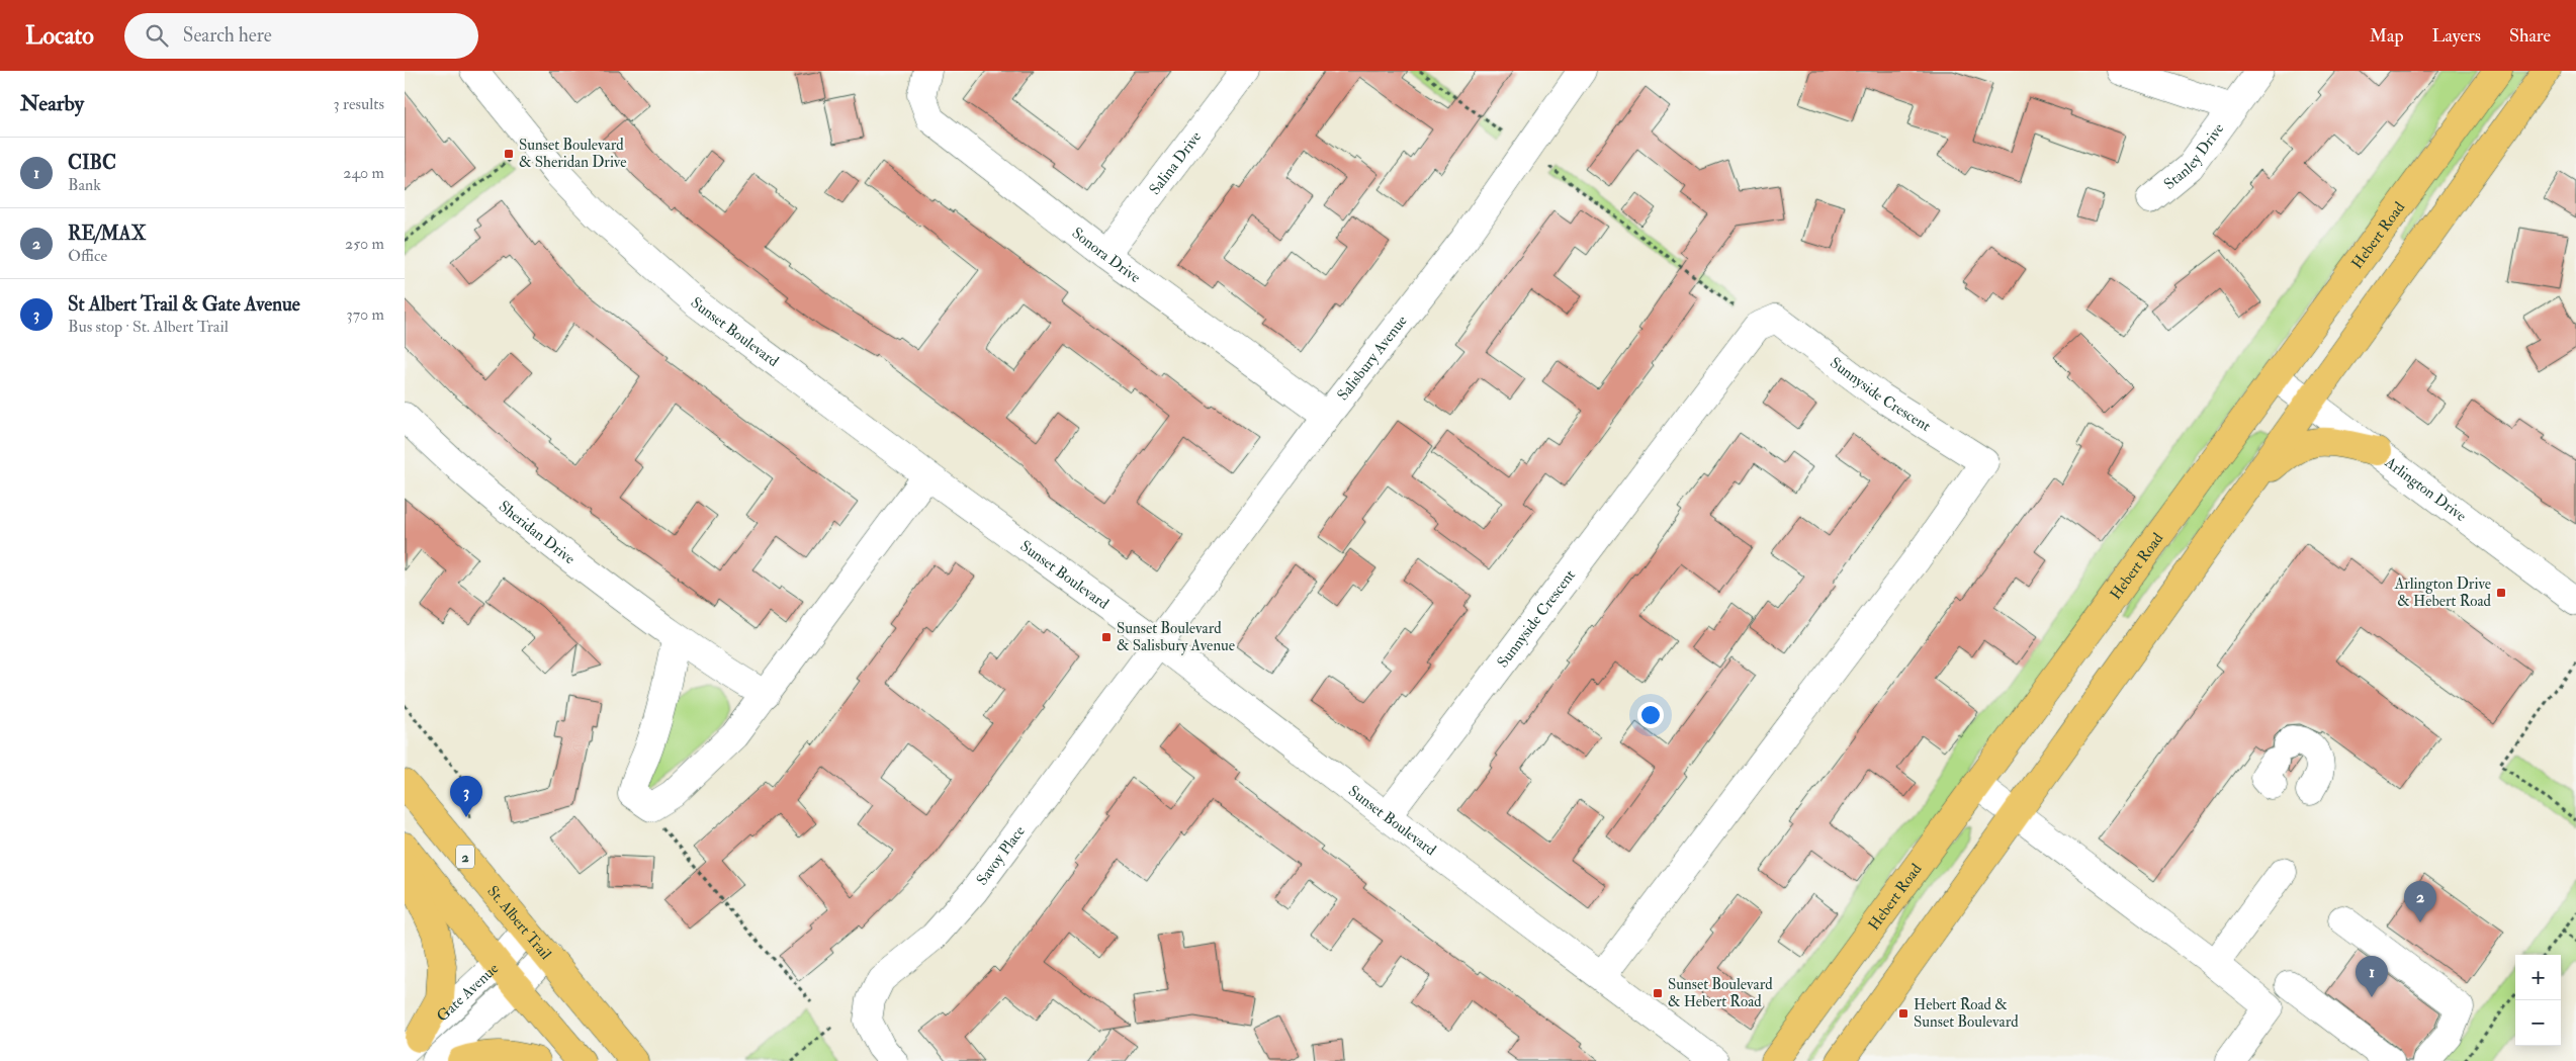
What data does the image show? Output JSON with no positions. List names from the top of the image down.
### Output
{
  "streets": {
    "main road": ["Hebert Road", "2", "St. Albert Trail"],
    "street": [
      "Stanley Drive",
      "Salina Drive",
      "Sonora Drive",
      "Sunset Boulevard",
      "Salisbury Avenue",
      "Sunnyside Crescent",
      "Arlington Drive",
      "Sheridan Drive",
      "Savoy Place",
      "Gate Avenue"
    ]
  },
  "crossings": [
    ["Salina Drive", "Sonora Drive"],
    ["Hebert Road", "Arlington Drive"],
    ["Sonora Drive", "Salisbury Avenue"],
    ["Sunset Boulevard", "Salisbury Avenue"],
    ["Sunset Boulevard", "Sunnyside Crescent"],
    ["Sunset Boulevard", "Savoy Place"],
    ["Salisbury Avenue", "Savoy Place"],
    ["St. Albert Trail", "Gate Avenue"]
  ],
  "places": {
    "transit": [
      "Sunset Boulevard & Sheridan Drive",
      "Arlington Drive & Hebert Road",
      "Sunset Boulevard & Salisbury Avenue",
      "Sunset Boulevard & Hebert Road",
      "Hebert Road & Sunset Boulevard"
    ]
  },
  "page": {
    "header": "Locato",
    "search": "Search here",
    "nav": ["Map", "Layers", "Share"],
    "heading": ["Nearby", "3 results"],
    "list": [
      {
        "mark": "1",
        "name": "CIBC",
        "note": "Bank",
        "value": "240 m"
      },
      {
        "mark": "2",
        "name": "RE/MAX",
        "note": "Office",
        "value": "250 m"
      },
      {
        "mark": "3",
        "name": "St Albert Trail & Gate Avenue",
        "note": "Bus stop · St. Albert Trail",
        "value": "370 m"
      }
    ],
    "pins": ["3", "2", "1"],
    "map_buttons": ["+", "−"]
  }
}
